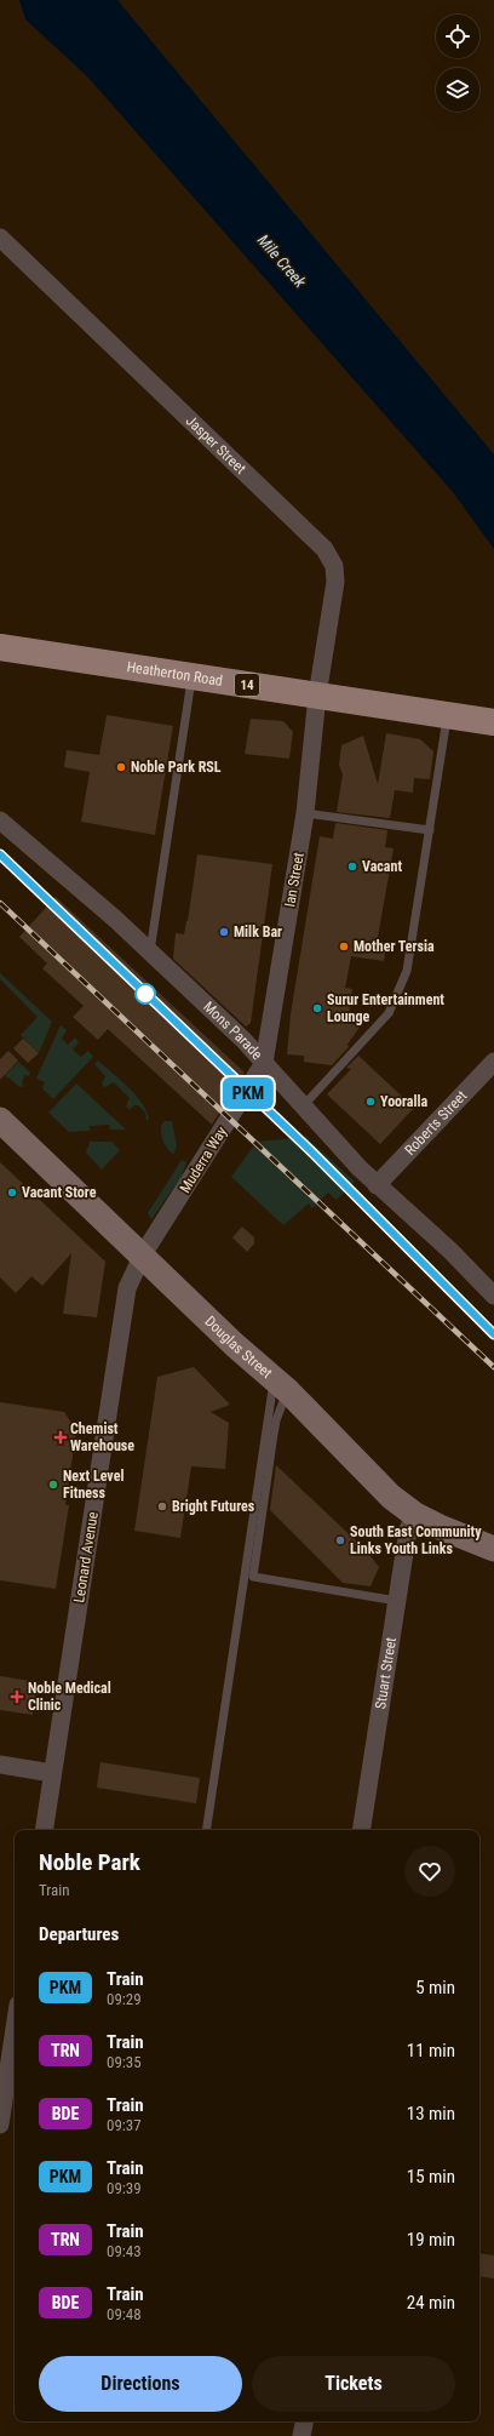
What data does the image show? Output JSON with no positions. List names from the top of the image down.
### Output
{
  "streets": {
    "main road": ["Heatherton Road", "14", "Douglas Street"],
    "street": [
      "Jasper Street",
      "Ian Street",
      "Mons Parade",
      "Roberts Street",
      "Muderra Way",
      "Leonard Avenue",
      "Stuart Street"
    ]
  },
  "crossings": [
    ["Jasper Street", "Heatherton Road"],
    ["Jasper Street", "Ian Street"],
    ["Heatherton Road", "Ian Street"],
    ["Ian Street", "Mons Parade"],
    ["Ian Street", "Muderra Way"],
    ["Mons Parade", "Roberts Street"],
    ["Mons Parade", "Muderra Way"],
    ["Muderra Way", "Douglas Street"],
    ["Muderra Way", "Leonard Avenue"],
    ["Douglas Street", "Leonard Avenue"],
    ["Douglas Street", "Stuart Street"]
  ],
  "water": ["Mile Creek"],
  "places": {
    "other": [
      "Noble Park RSL",
      "Vacant",
      "Milk Bar",
      "Mother Tersia",
      "Surur Entertainment Lounge",
      "Yooralla",
      "Vacant Store",
      "Next Level Fitness",
      "Bright Futures",
      "South East Community Links Youth Links"
    ],
    "health": ["Chemist Warehouse", "Noble Medical Clinic"]
  },
  "page": {
    "on_map": "PKM",
    "heading": [
      ["Noble Park", "Train"],
      "Departures"
    ],
    "list": [
      {
        "mark": "PKM",
        "name": "Train",
        "note": "09:29",
        "value": "5 min"
      },
      {
        "mark": "TRN",
        "name": "Train",
        "note": "09:35",
        "value": "11 min"
      },
      {
        "mark": "BDE",
        "name": "Train",
        "note": "09:37",
        "value": "13 min"
      },
      {
        "mark": "PKM",
        "name": "Train",
        "note": "09:39",
        "value": "15 min"
      },
      {
        "mark": "TRN",
        "name": "Train",
        "note": "09:43",
        "value": "19 min"
      },
      {
        "mark": "BDE",
        "name": "Train",
        "note": "09:48",
        "value": "24 min"
      }
    ],
    "buttons": ["Directions", "Tickets"]
  }
}
